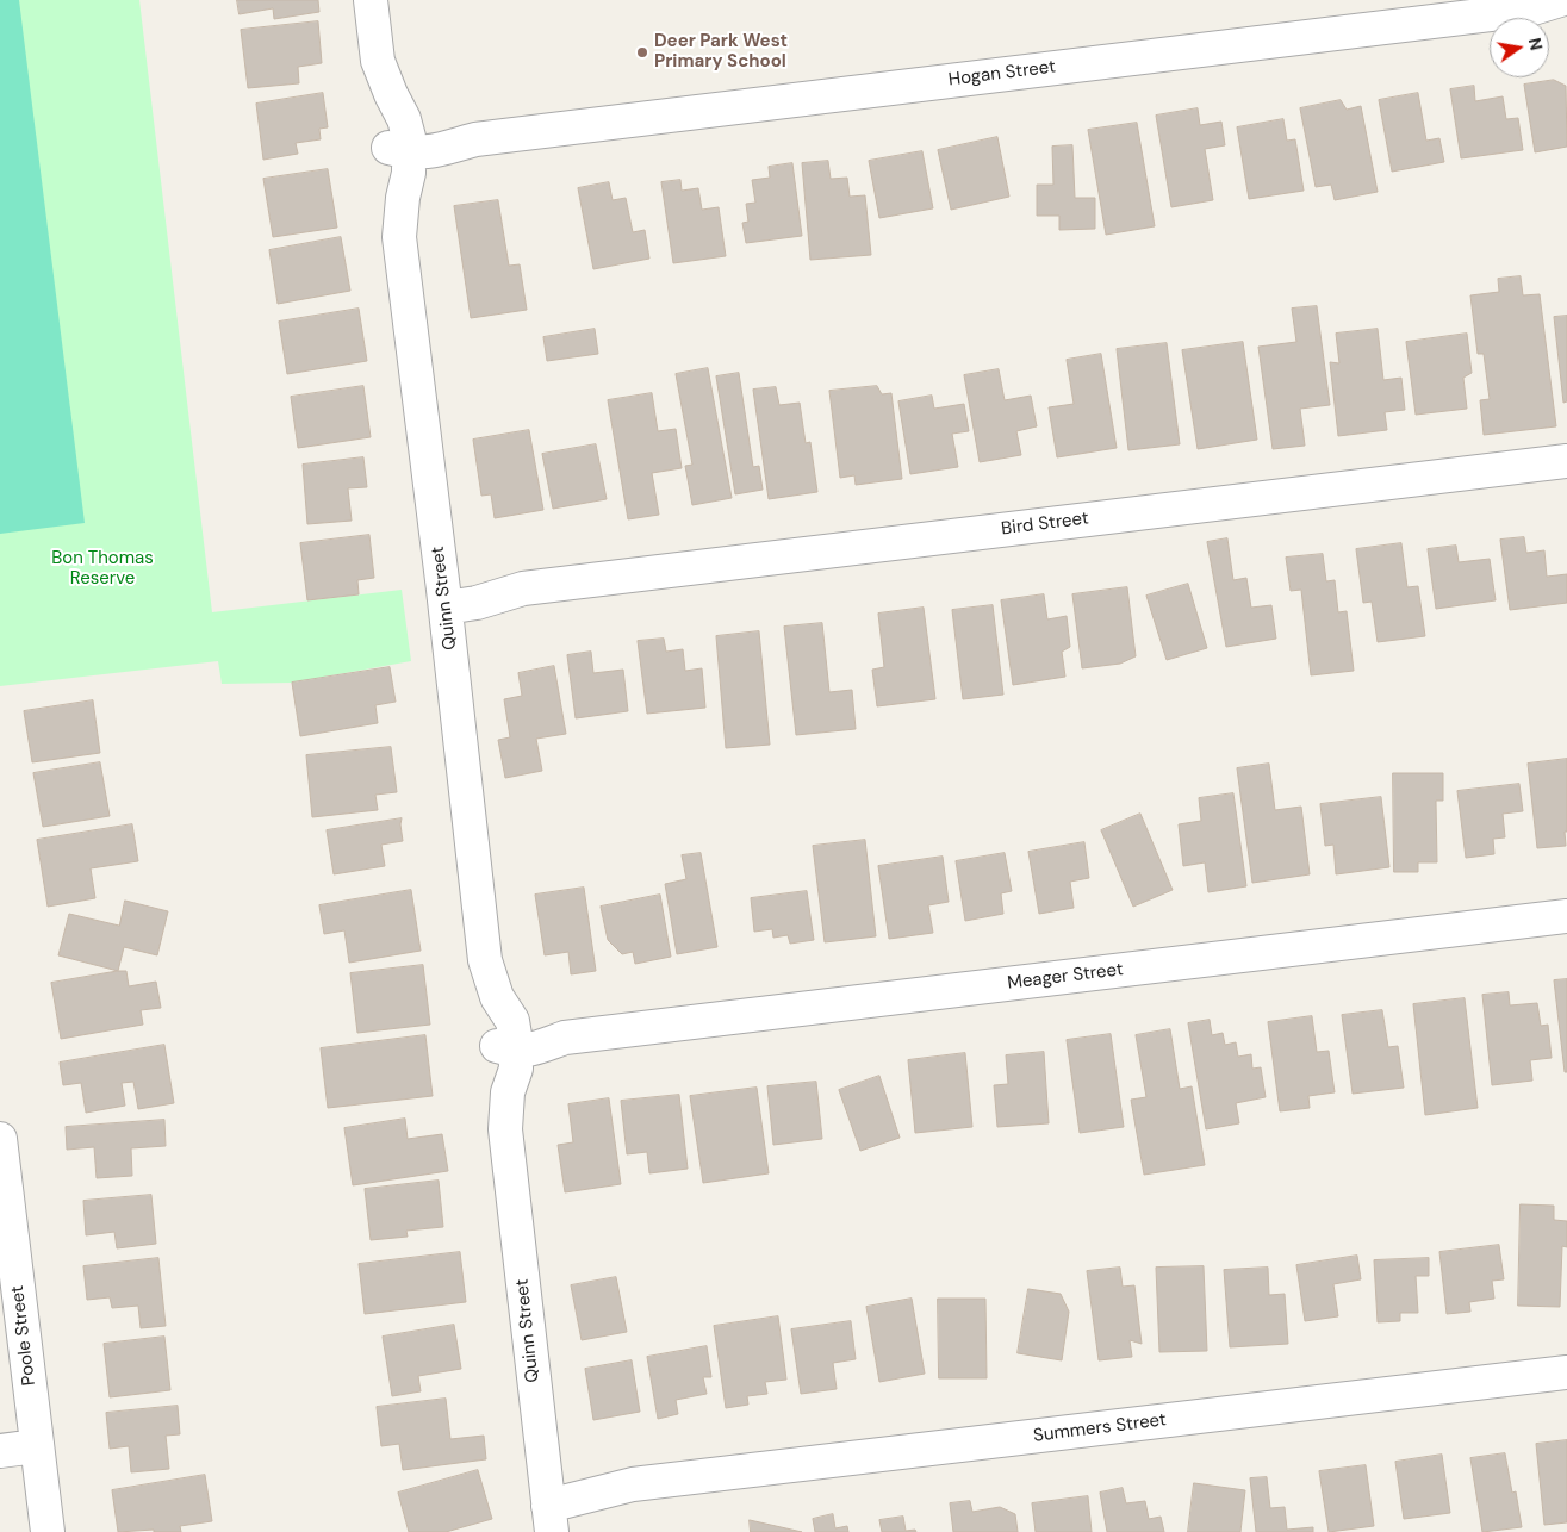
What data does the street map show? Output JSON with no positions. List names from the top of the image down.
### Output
{
  "streets": {
    "street": [
      "Hogan Street",
      "Bird Street",
      "Quinn Street",
      "Meager Street",
      "Poole Street",
      "Summers Street"
    ]
  },
  "crossings": [
    ["Hogan Street", "Quinn Street"],
    ["Bird Street", "Quinn Street"],
    ["Quinn Street", "Meager Street"],
    ["Quinn Street", "Summers Street"]
  ],
  "parks": ["Bon Thomas Reserve"],
  "places": ["Deer Park West Primary School"],
  "north": "right"
}
